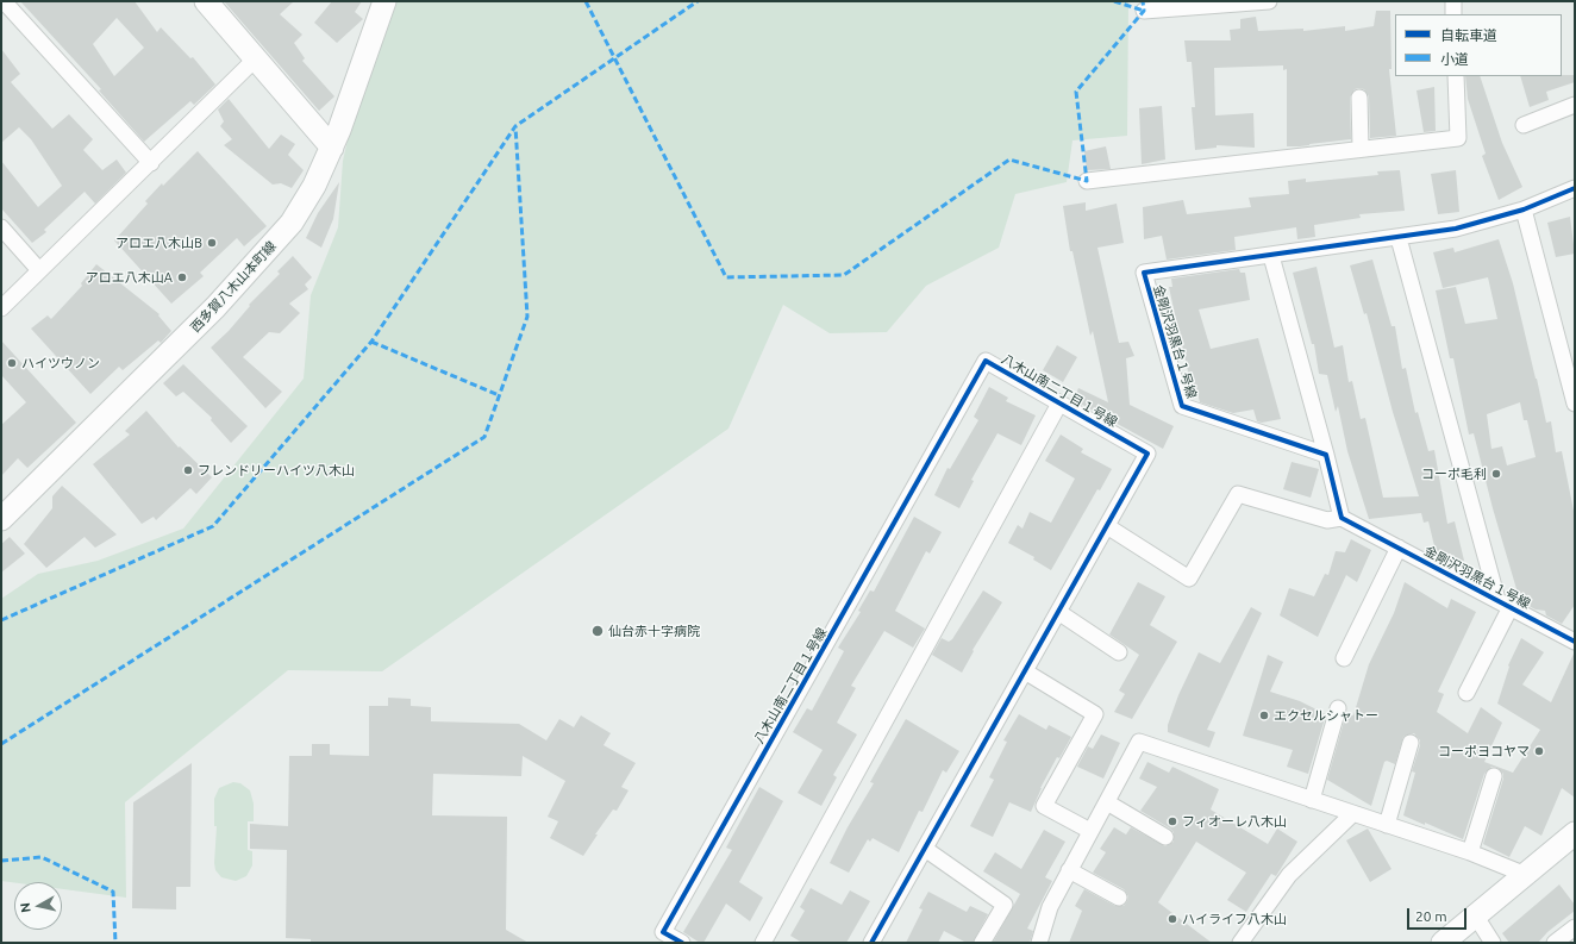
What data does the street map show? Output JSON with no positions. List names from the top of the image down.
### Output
{
  "streets": {
    "street": ["西多賀八木山本町線", "金剛沢羽黒台１号線", "八木山南二丁目１号線"]
  },
  "places": [
    "アロエ八木山B",
    "アロエ八木山A",
    "ハイツウノン",
    "フレンドリーハイツ八木山",
    "コーポ毛利",
    "仙台赤十字病院",
    "エクセルシャトー",
    "コーポヨコヤマ",
    "フィオーレ八木山",
    "ハイライフ八木山"
  ],
  "legend": ["自転車道", "小道"],
  "scale_bar": "20 m",
  "north": "left"
}
